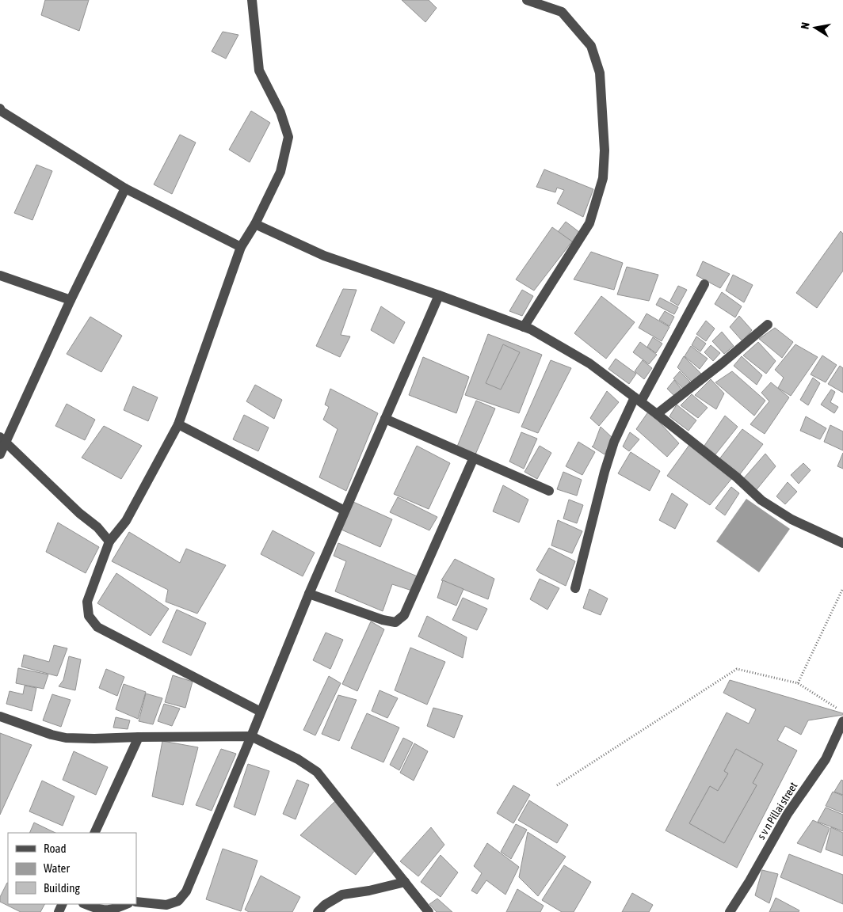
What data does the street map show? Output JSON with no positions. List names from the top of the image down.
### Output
{
  "streets": {
    "street": ["s v n Pillai street"]
  },
  "legend": ["Road", "Water", "Building"],
  "north": "left"
}
